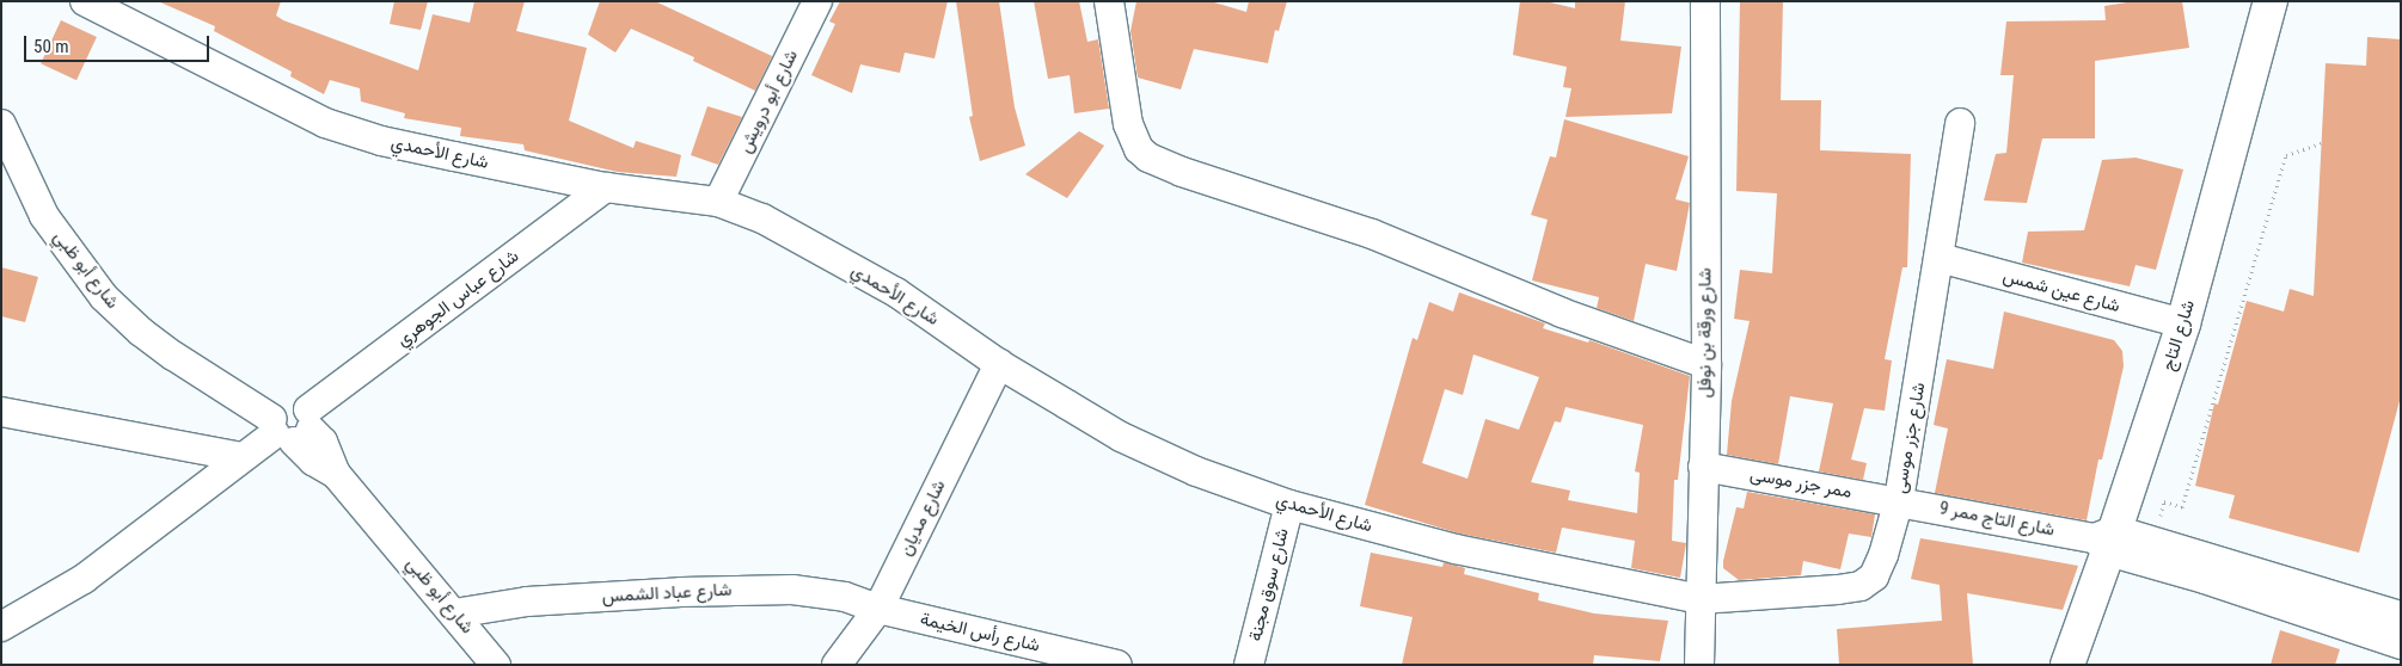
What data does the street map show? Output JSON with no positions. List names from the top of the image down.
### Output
{
  "streets": {
    "street": [
      "شارع أبو درويش",
      "شارع الأحمدي",
      "شارع أبو ظبي",
      "شارع عين شمس",
      "شارع عباس الجوهري",
      "شارع ورقة بن نوفل",
      "شارع التاج",
      "شارع جزر موسى",
      "ممر جزر موسى",
      "شارع مديان",
      "شارع التاج ممر 9",
      "شارع سوق مجنة",
      "شارع عباد الشمس",
      "شارع رأس الخيمة"
    ]
  },
  "crossings": [
    ["شارع أبو درويش", "شارع الأحمدي"],
    ["شارع الأحمدي", "شارع عباس الجوهري"],
    ["شارع الأحمدي", "شارع ورقة بن نوفل"],
    ["شارع الأحمدي", "شارع جزر موسى"],
    ["شارع الأحمدي", "شارع مديان"],
    ["شارع الأحمدي", "شارع سوق مجنة"],
    ["شارع أبو ظبي", "شارع عباس الجوهري"],
    ["شارع أبو ظبي", "شارع عباد الشمس"],
    ["شارع عين شمس", "شارع التاج"],
    ["شارع عين شمس", "شارع جزر موسى"],
    ["شارع ورقة بن نوفل", "شارع جزر موسى"],
    ["شارع ورقة بن نوفل", "ممر جزر موسى"],
    ["شارع التاج", "شارع التاج ممر 9"],
    ["شارع جزر موسى", "ممر جزر موسى"],
    ["شارع جزر موسى", "شارع التاج ممر 9"],
    ["ممر جزر موسى", "شارع التاج ممر 9"],
    ["شارع مديان", "شارع عباد الشمس"],
    ["شارع مديان", "شارع رأس الخيمة"],
    ["شارع عباد الشمس", "شارع رأس الخيمة"]
  ],
  "scale_bar": "50 m"
}
